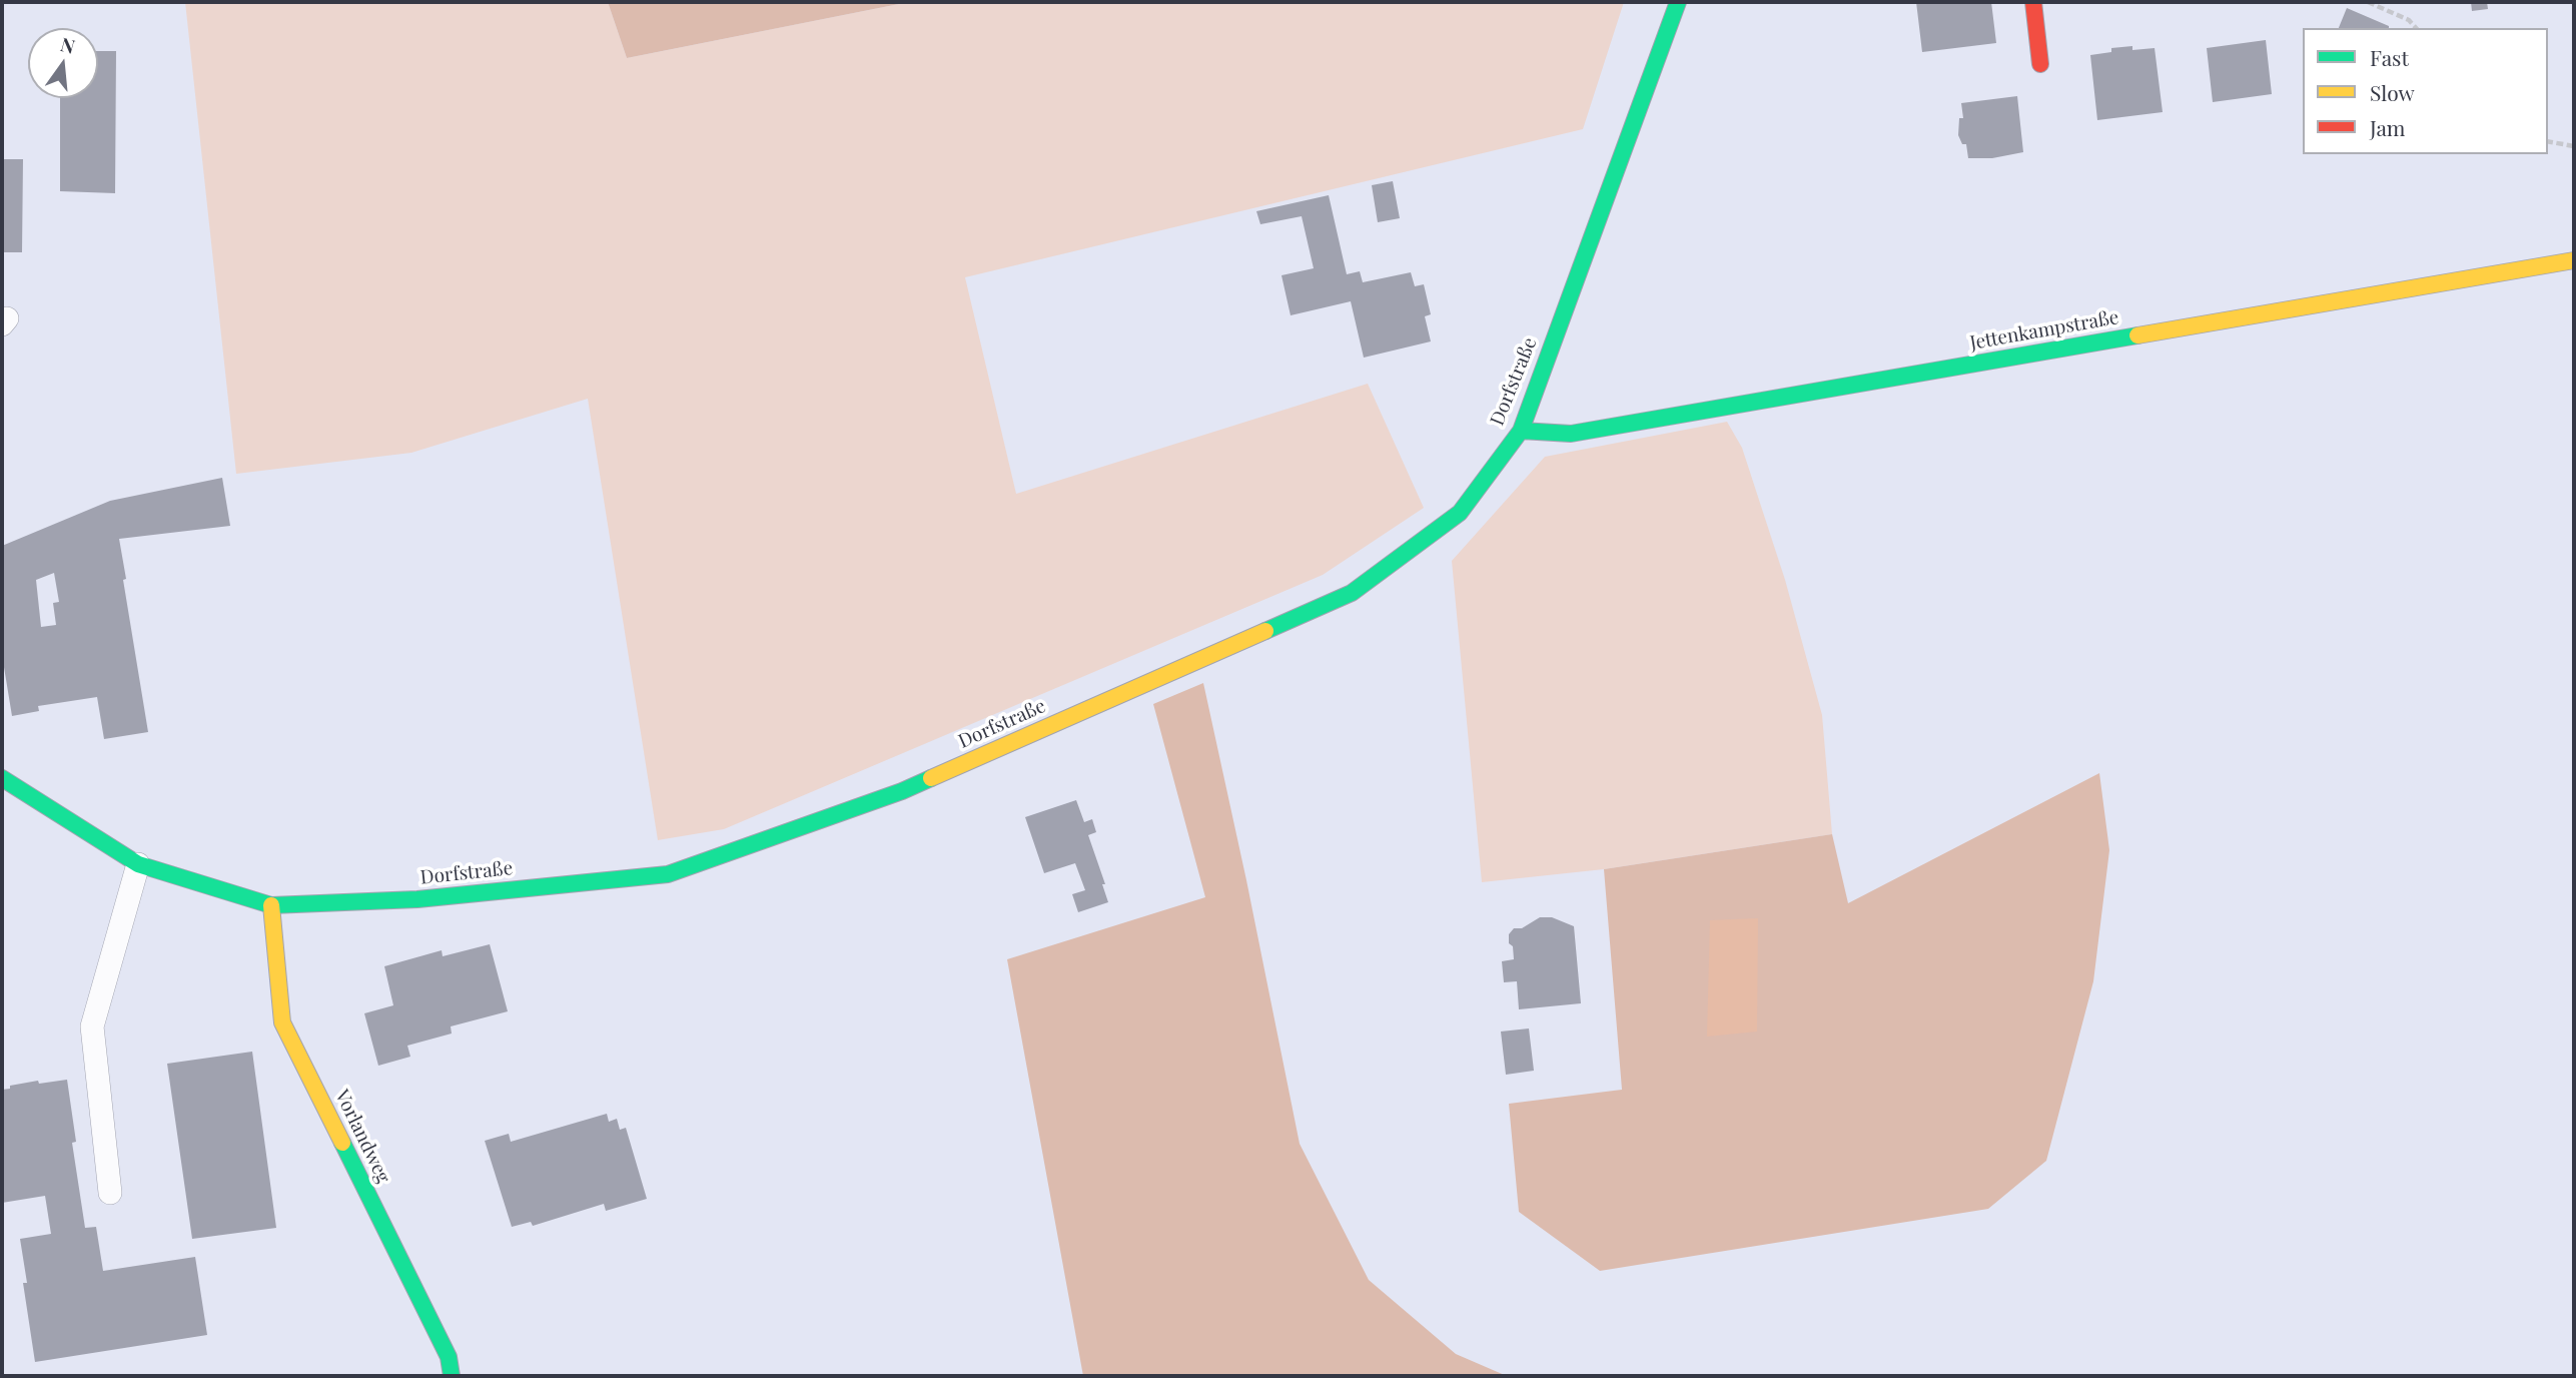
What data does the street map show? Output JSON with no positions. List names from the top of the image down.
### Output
{
  "streets": {
    "street": ["Jettenkampstraße", "Dorfstraße", "Vorlandweg"]
  },
  "crossings": [
    ["Jettenkampstraße", "Dorfstraße"],
    ["Dorfstraße", "Vorlandweg"]
  ],
  "legend": ["Fast", "Slow", "Jam"],
  "north": "top"
}
